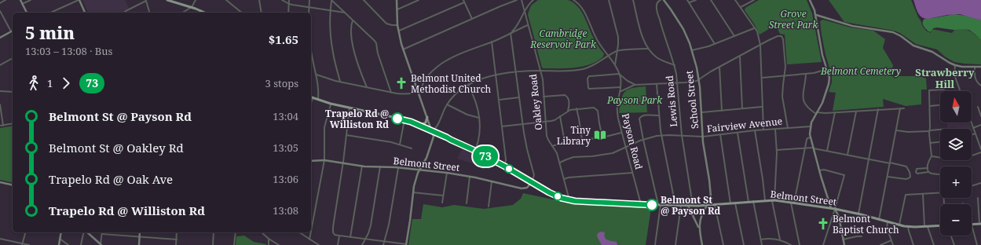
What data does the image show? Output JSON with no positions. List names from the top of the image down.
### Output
{
  "streets": {
    "main road": ["Belmont Street"],
    "street": [
      "School Street",
      "Lewis Road",
      "Oakley Road",
      "Fairview Avenue",
      "Payson Road"
    ]
  },
  "crossings": [
    ["School Street", "Fairview Avenue"],
    ["School Street", "Belmont Street"],
    ["Lewis Road", "Fairview Avenue"],
    ["Lewis Road", "Belmont Street"],
    ["Oakley Road", "Fairview Avenue"],
    ["Oakley Road", "Belmont Street"],
    ["Fairview Avenue", "Payson Road"],
    ["Payson Road", "Belmont Street"]
  ],
  "districts": ["Strawberry Hill"],
  "parks": [
    "Grove Street Park",
    "Cambridge Reservoir Park",
    "Belmont Cemetery",
    "Payson Park"
  ],
  "places": {
    "church": ["Belmont United Methodist Church", "Belmont Baptist Church"],
    "other": ["Trapelo Rd @ Williston Rd", "Belmont St @ Payson Rd"],
    "library": ["Tiny Library"]
  },
  "lines": ["bus line 73"],
  "north": "top",
  "page": {
    "on_map": "73",
    "heading": ["5 min", "13:03 – 13:08 · Bus", "$1.65"],
    "legs": ["1", "73", "3 stops"],
    "map_buttons": ["+", "−"],
    "list": [
      {
        "name": "Belmont St @ Payson Rd",
        "value": "13:04"
      },
      {
        "name": "Belmont St @ Oakley Rd",
        "value": "13:05"
      },
      {
        "name": "Trapelo Rd @ Oak Ave",
        "value": "13:06"
      },
      {
        "name": "Trapelo Rd @ Williston Rd",
        "value": "13:08"
      }
    ]
  }
}
